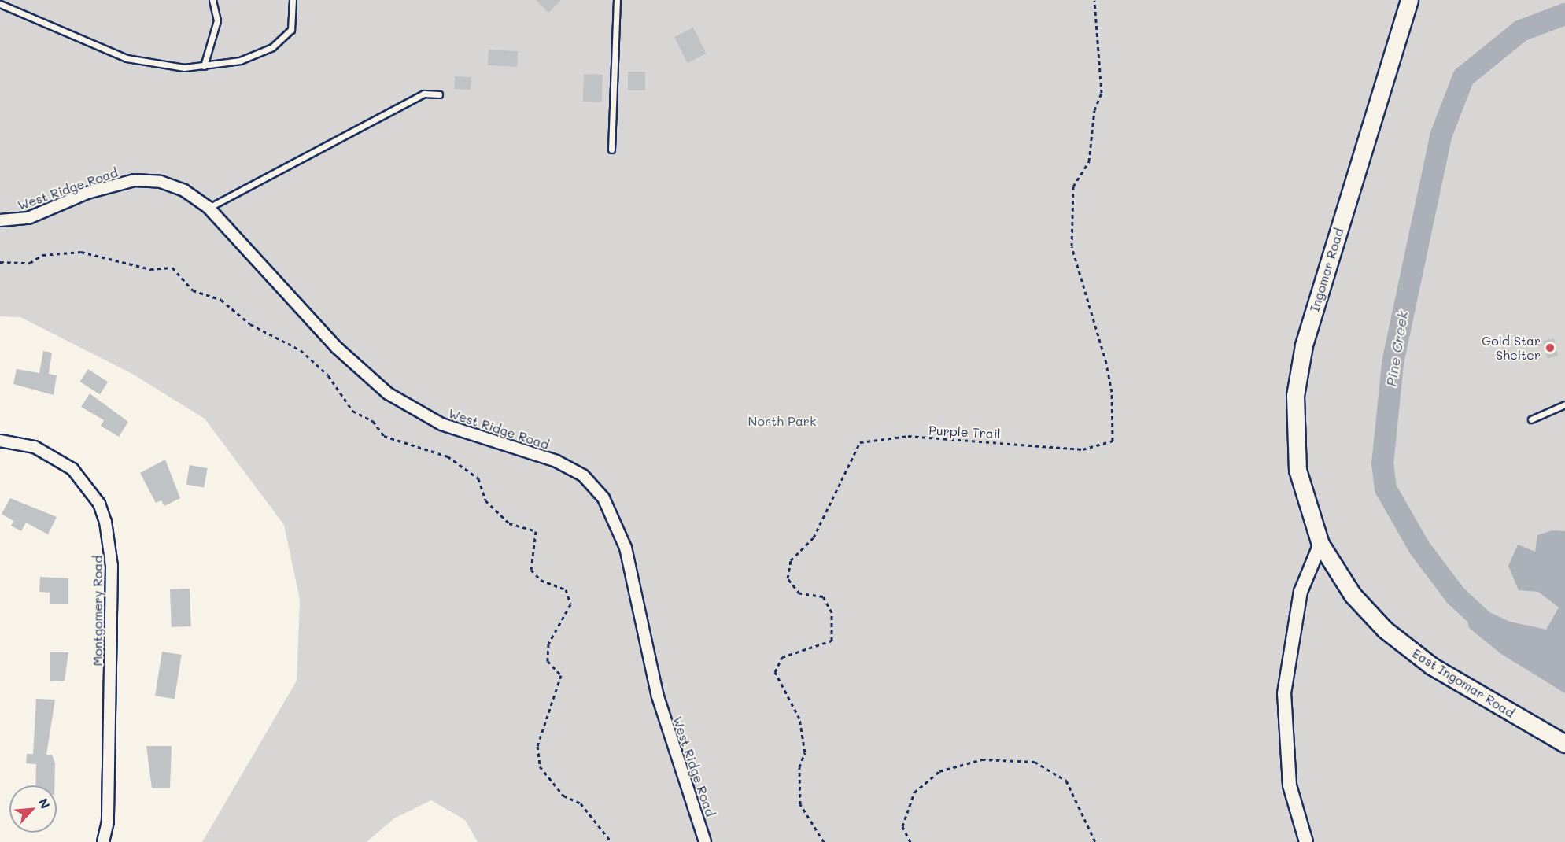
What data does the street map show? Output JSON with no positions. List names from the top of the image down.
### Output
{
  "streets": {
    "main road": ["Ingomar Road", "East Ingomar Road"],
    "street": ["West Ridge Road", "Montgomery Road"],
    "path": ["Purple Trail"]
  },
  "crossings": [
    ["Ingomar Road", "East Ingomar Road"]
  ],
  "water": ["Pine Creek"],
  "parks": ["North Park"],
  "places": ["Gold Star Shelter"],
  "north": "top right"
}
